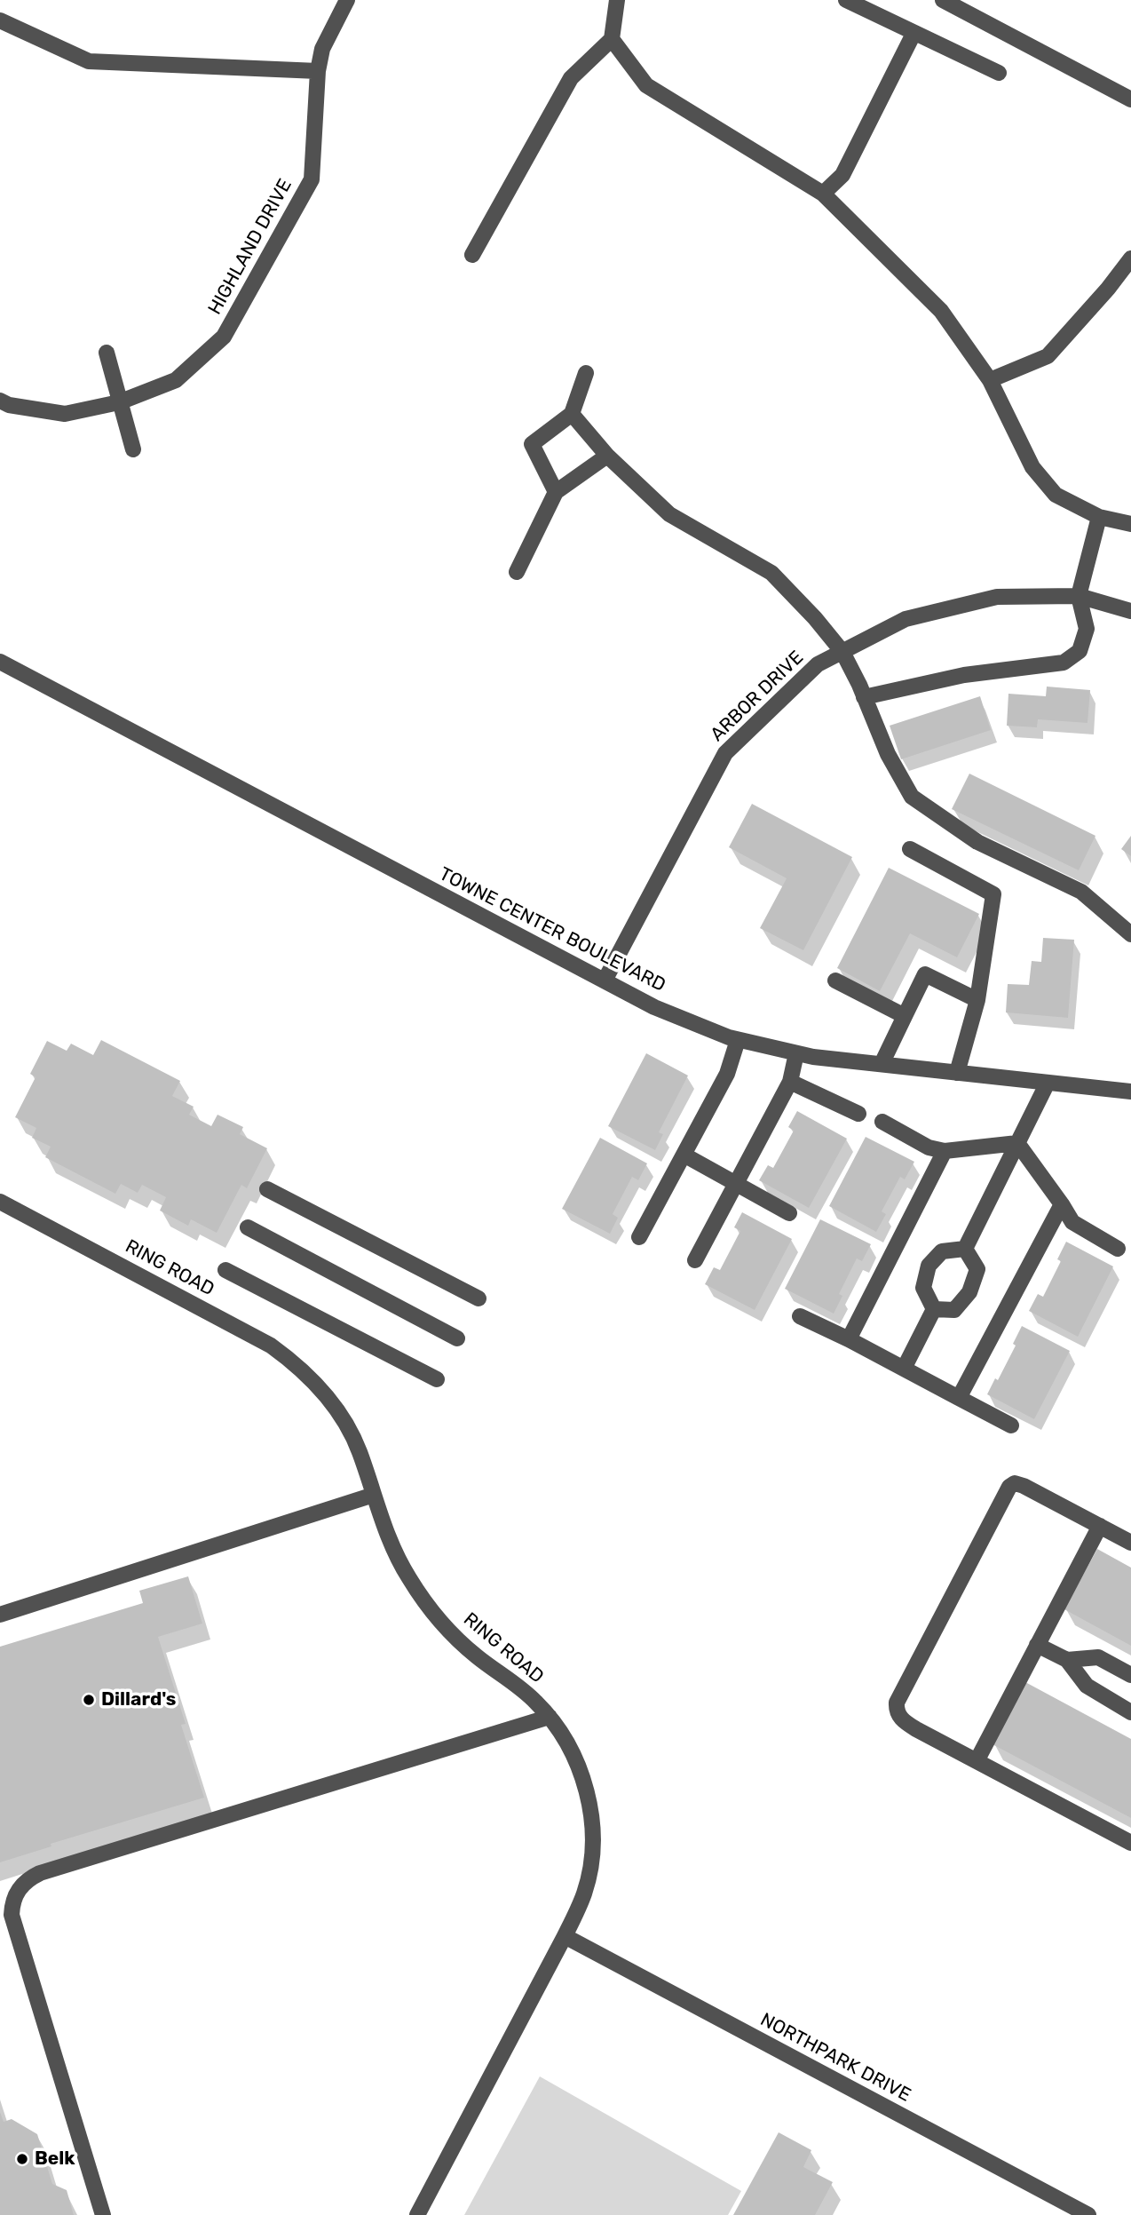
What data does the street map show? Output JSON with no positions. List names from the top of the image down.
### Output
{
  "streets": {
    "street": [
      "HIGHLAND DRIVE",
      "ARBOR DRIVE",
      "TOWNE CENTER BOULEVARD",
      "RING ROAD",
      "NORTHPARK DRIVE"
    ]
  },
  "crossings": [
    ["ARBOR DRIVE", "TOWNE CENTER BOULEVARD"],
    ["RING ROAD", "NORTHPARK DRIVE"]
  ],
  "places": ["Dillard's", "Belk"]
}
